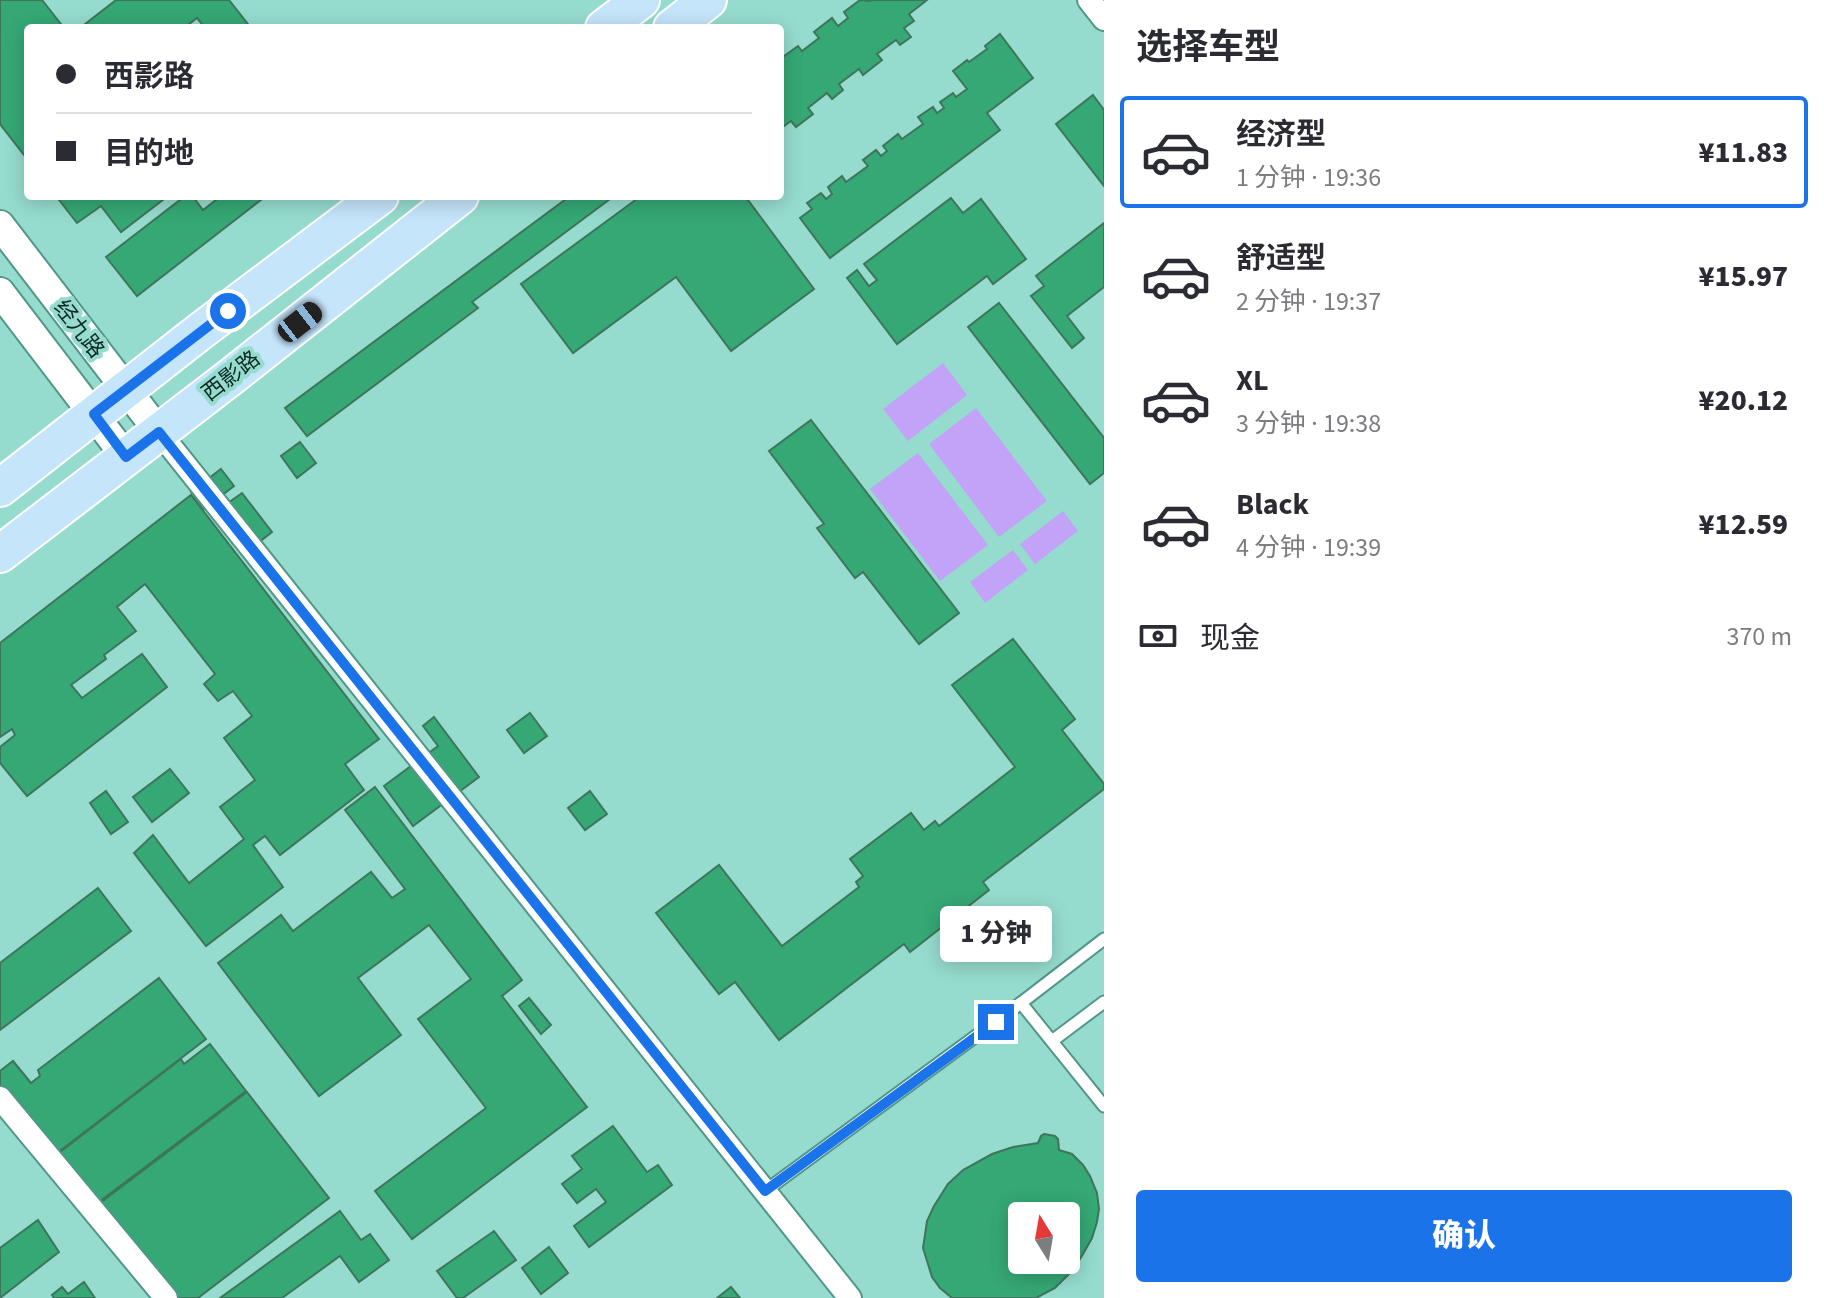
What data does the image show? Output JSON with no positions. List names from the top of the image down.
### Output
{
  "streets": {
    "main road": ["西影路"],
    "street": ["经九路"]
  },
  "crossings": [
    ["经九路", "西影路"]
  ],
  "north": "top",
  "page": {
    "heading": "选择车型",
    "banner": ["西影路", "目的地"],
    "list": [
      {
        "name": "经济型",
        "note": "1 分钟 · 19:36",
        "value": "¥11.83"
      },
      {
        "name": "舒适型",
        "note": "2 分钟 · 19:37",
        "value": "¥15.97"
      },
      {
        "name": "XL",
        "note": "3 分钟 · 19:38",
        "value": "¥20.12"
      },
      {
        "name": "Black",
        "note": "4 分钟 · 19:39",
        "value": "¥12.59"
      }
    ],
    "pay": ["现金", "370 m"],
    "bubble": "1 分钟",
    "buttons": "确认"
  }
}
